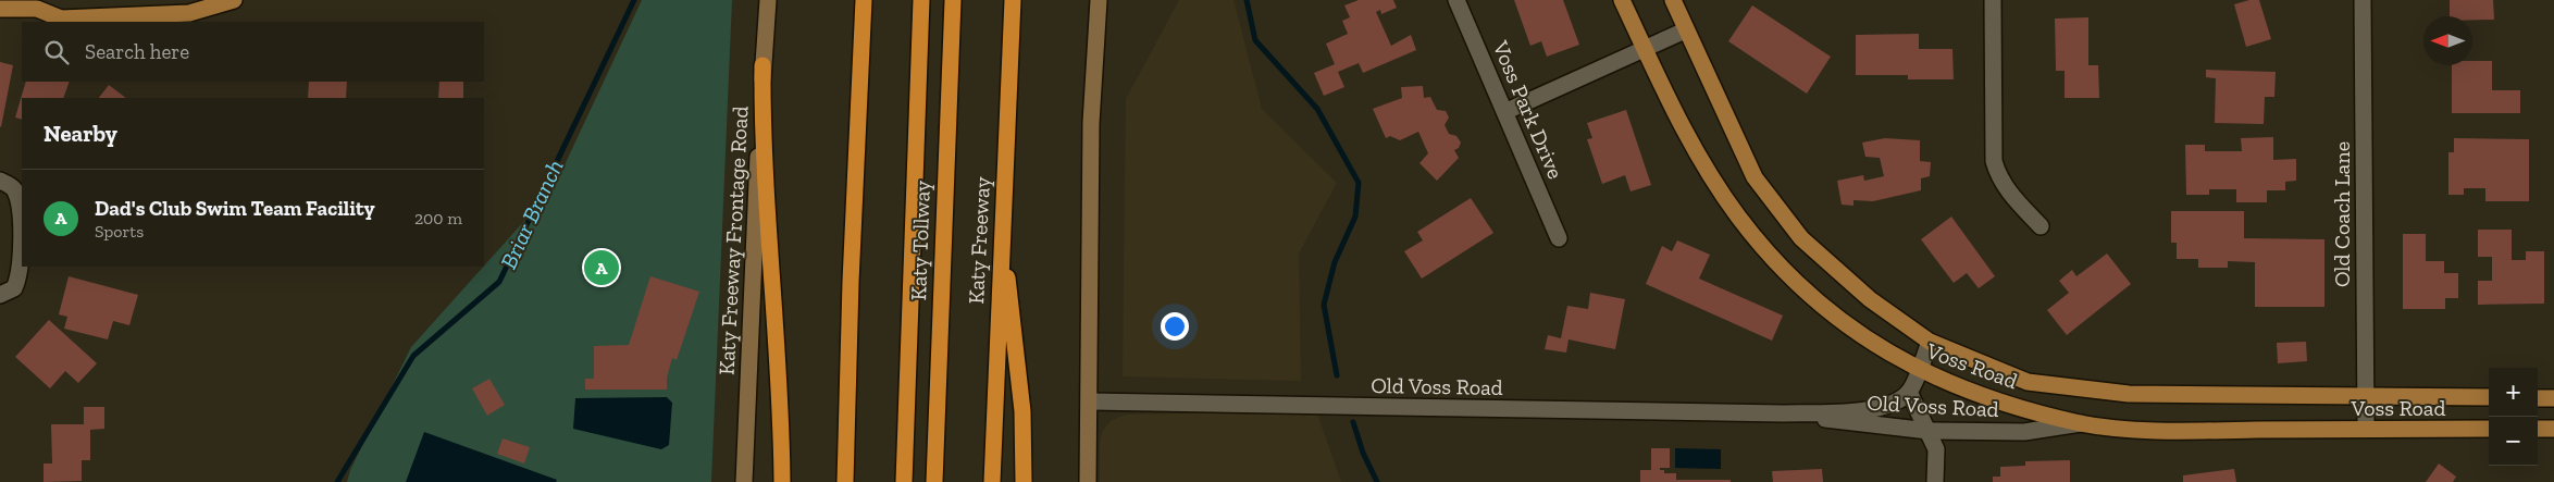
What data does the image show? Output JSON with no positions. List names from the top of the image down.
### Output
{
  "streets": {
    "highway": ["Katy Tollway", "Katy Freeway"],
    "main road": ["Katy Freeway Frontage Road", "Voss Road"],
    "street": ["Voss Park Drive", "Old Coach Lane", "Old Voss Road"]
  },
  "crossings": [
    ["Old Coach Lane", "Voss Road"],
    ["Voss Road", "Old Voss Road"]
  ],
  "water": ["Briar Branch"],
  "north": "left",
  "page": {
    "search": "Search here",
    "heading": "Nearby",
    "list": [
      {
        "mark": "A",
        "name": "Dad's Club Swim Team Facility",
        "note": "Sports",
        "value": "200 m"
      }
    ],
    "pins": "A",
    "map_buttons": ["+", "−"]
  }
}
